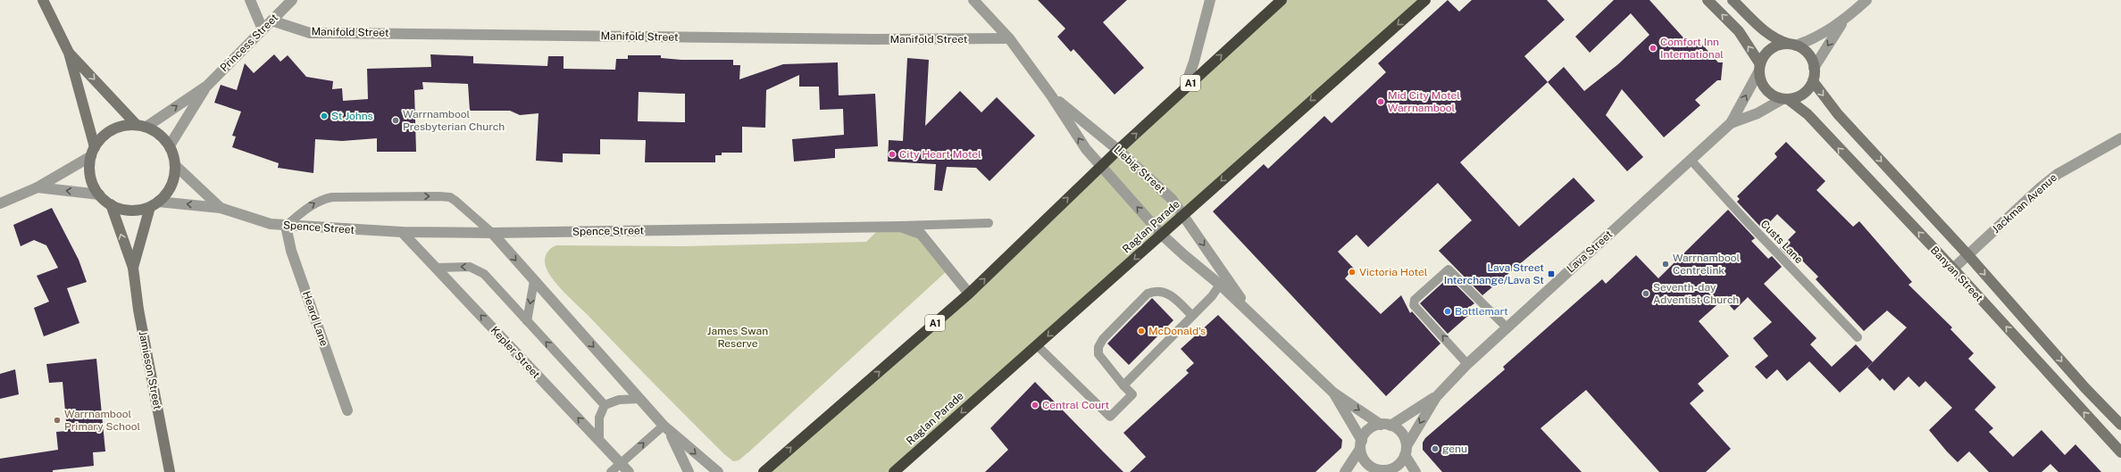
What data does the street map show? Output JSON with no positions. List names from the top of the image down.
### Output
{
  "streets": {
    "highway": ["A1", "Raglan Parade"],
    "street": [
      "Manifold Street",
      "Princess Street",
      "Liebig Street",
      "Jackman Avenue",
      "Spence Street",
      "Lava Street",
      "Banyan Street",
      "Heard Lane",
      "Kepler Street",
      "Jamieson Street"
    ],
    "lane": ["Custs Lane"]
  },
  "crossings": [
    ["Manifold Street", "Princess Street"],
    ["Manifold Street", "Liebig Street"],
    ["Princess Street", "Spence Street"],
    ["Princess Street", "Jamieson Street"],
    ["A1", "Liebig Street"],
    ["A1", "Spence Street"],
    ["Liebig Street", "Raglan Parade"],
    ["Liebig Street", "Lava Street"],
    ["Jackman Avenue", "Banyan Street"],
    ["Spence Street", "Heard Lane"],
    ["Spence Street", "Kepler Street"],
    ["Spence Street", "Jamieson Street"],
    ["Custs Lane", "Lava Street"],
    ["Lava Street", "Banyan Street"]
  ],
  "parks": ["James Swan Reserve"],
  "places": {
    "other": [
      "Comfort Inn International",
      "Mid City Motel Warrnambool",
      "St Johns",
      "Warrnambool Presbyterian Church",
      "City Heart Motel",
      "Warrnambool Centrelink",
      "Victoria Hotel",
      "Seventh-day Adventist Church",
      "Bottlemart",
      "McDonald's",
      "Central Court",
      "Warrnambool Primary School",
      "genu"
    ],
    "transit": ["Lava Street Interchange/Lava St"]
  }
}
